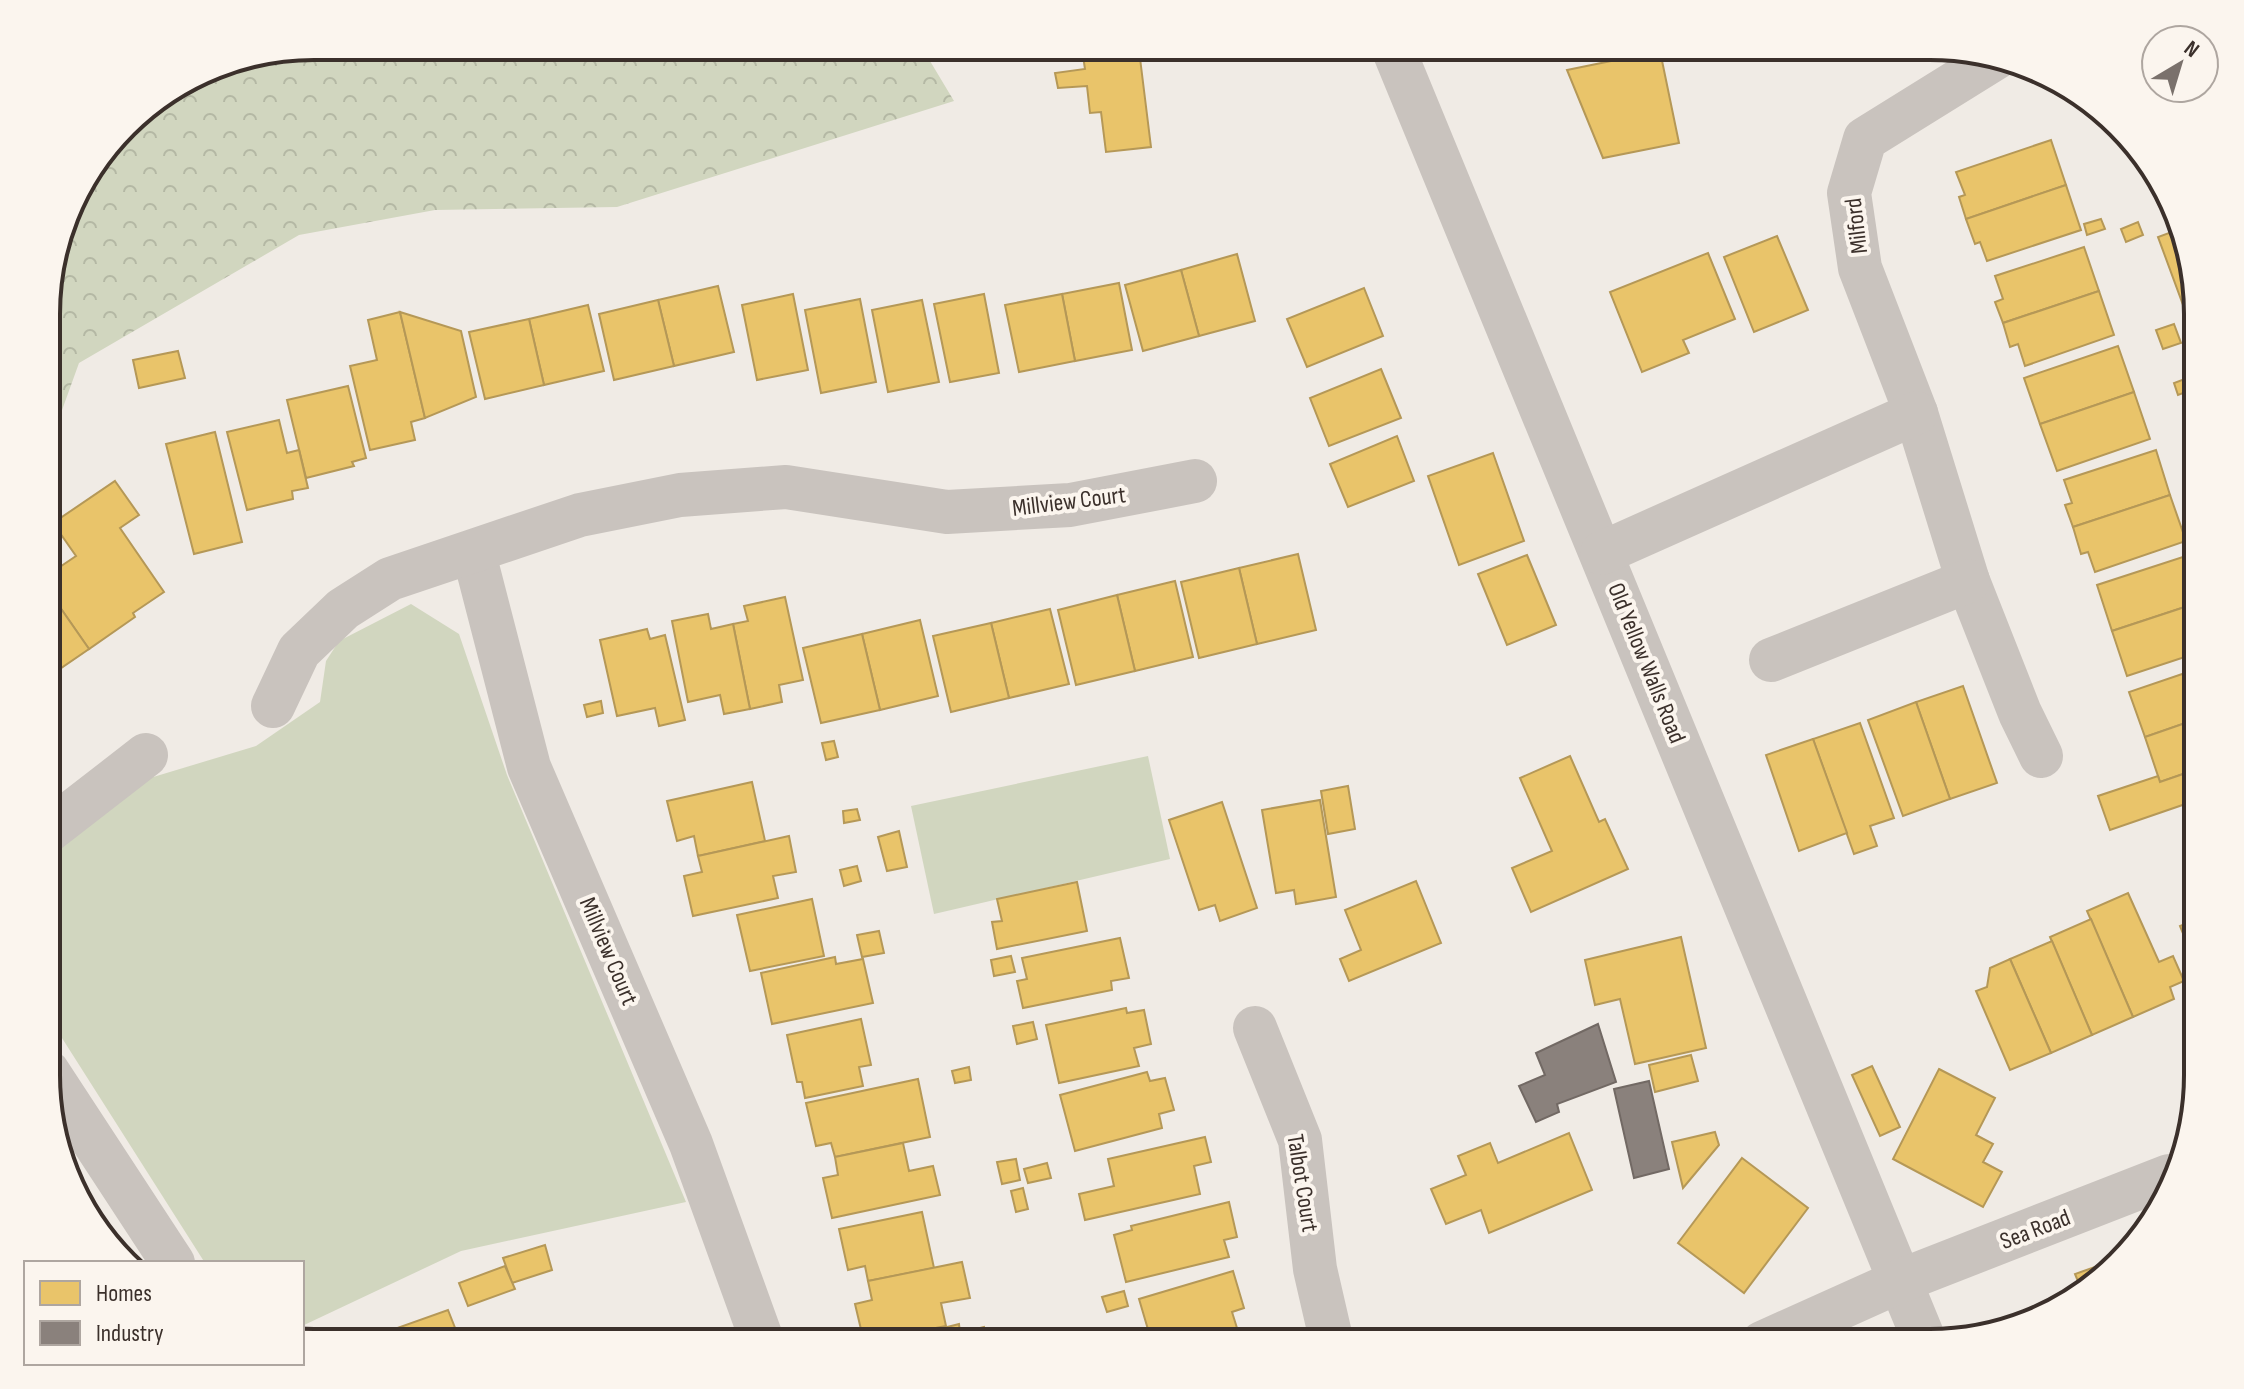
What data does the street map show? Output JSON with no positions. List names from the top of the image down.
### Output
{
  "streets": {
    "street": [
      "Milford",
      "Millview Court",
      "Old Yellow Walls Road",
      "Talbot Court",
      "Sea Road"
    ]
  },
  "crossings": [
    ["Old Yellow Walls Road", "Sea Road"]
  ],
  "legend": ["Homes", "Industry"],
  "north": "top right"
}
